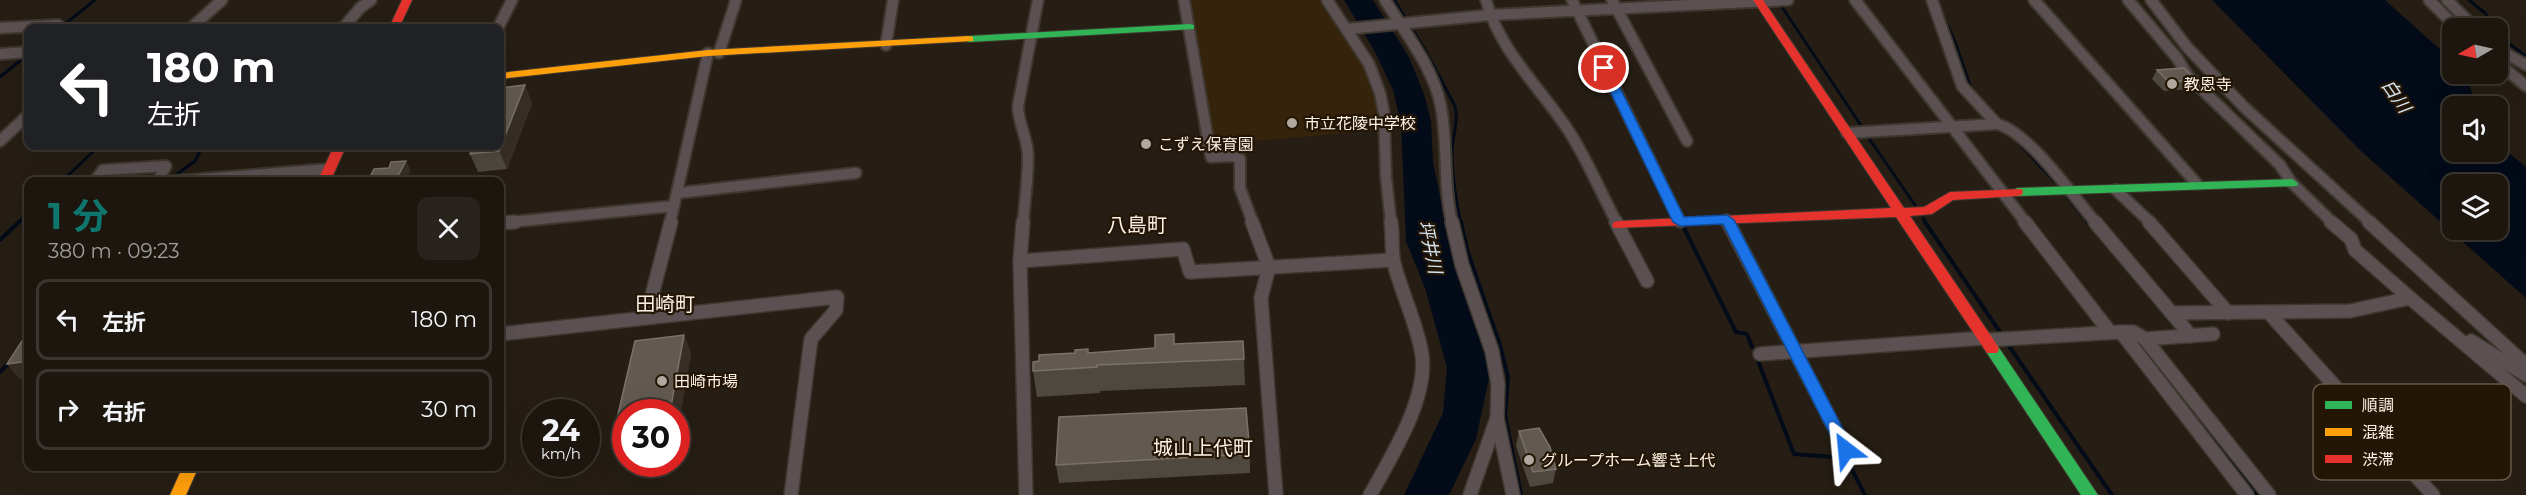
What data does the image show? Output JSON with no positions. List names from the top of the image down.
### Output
{
  "districts": ["八島町", "田崎町", "城山上代町"],
  "water": ["白川", "坪井川"],
  "places": [
    "教恩寺",
    "市立花陵中学校",
    "こずえ保育園",
    "田崎市場",
    "グループホーム響き上代"
  ],
  "legend": ["順調", "混雑", "渋滞"],
  "north": "left",
  "page": {
    "turn": ["180 m", "左折"],
    "heading": ["1 分", "380 m · 09:23"],
    "list": [
      {
        "name": "左折",
        "value": "180 m"
      },
      {
        "name": "右折",
        "value": "30 m"
      }
    ],
    "speed": "24 km/h",
    "limit": "30"
  }
}
